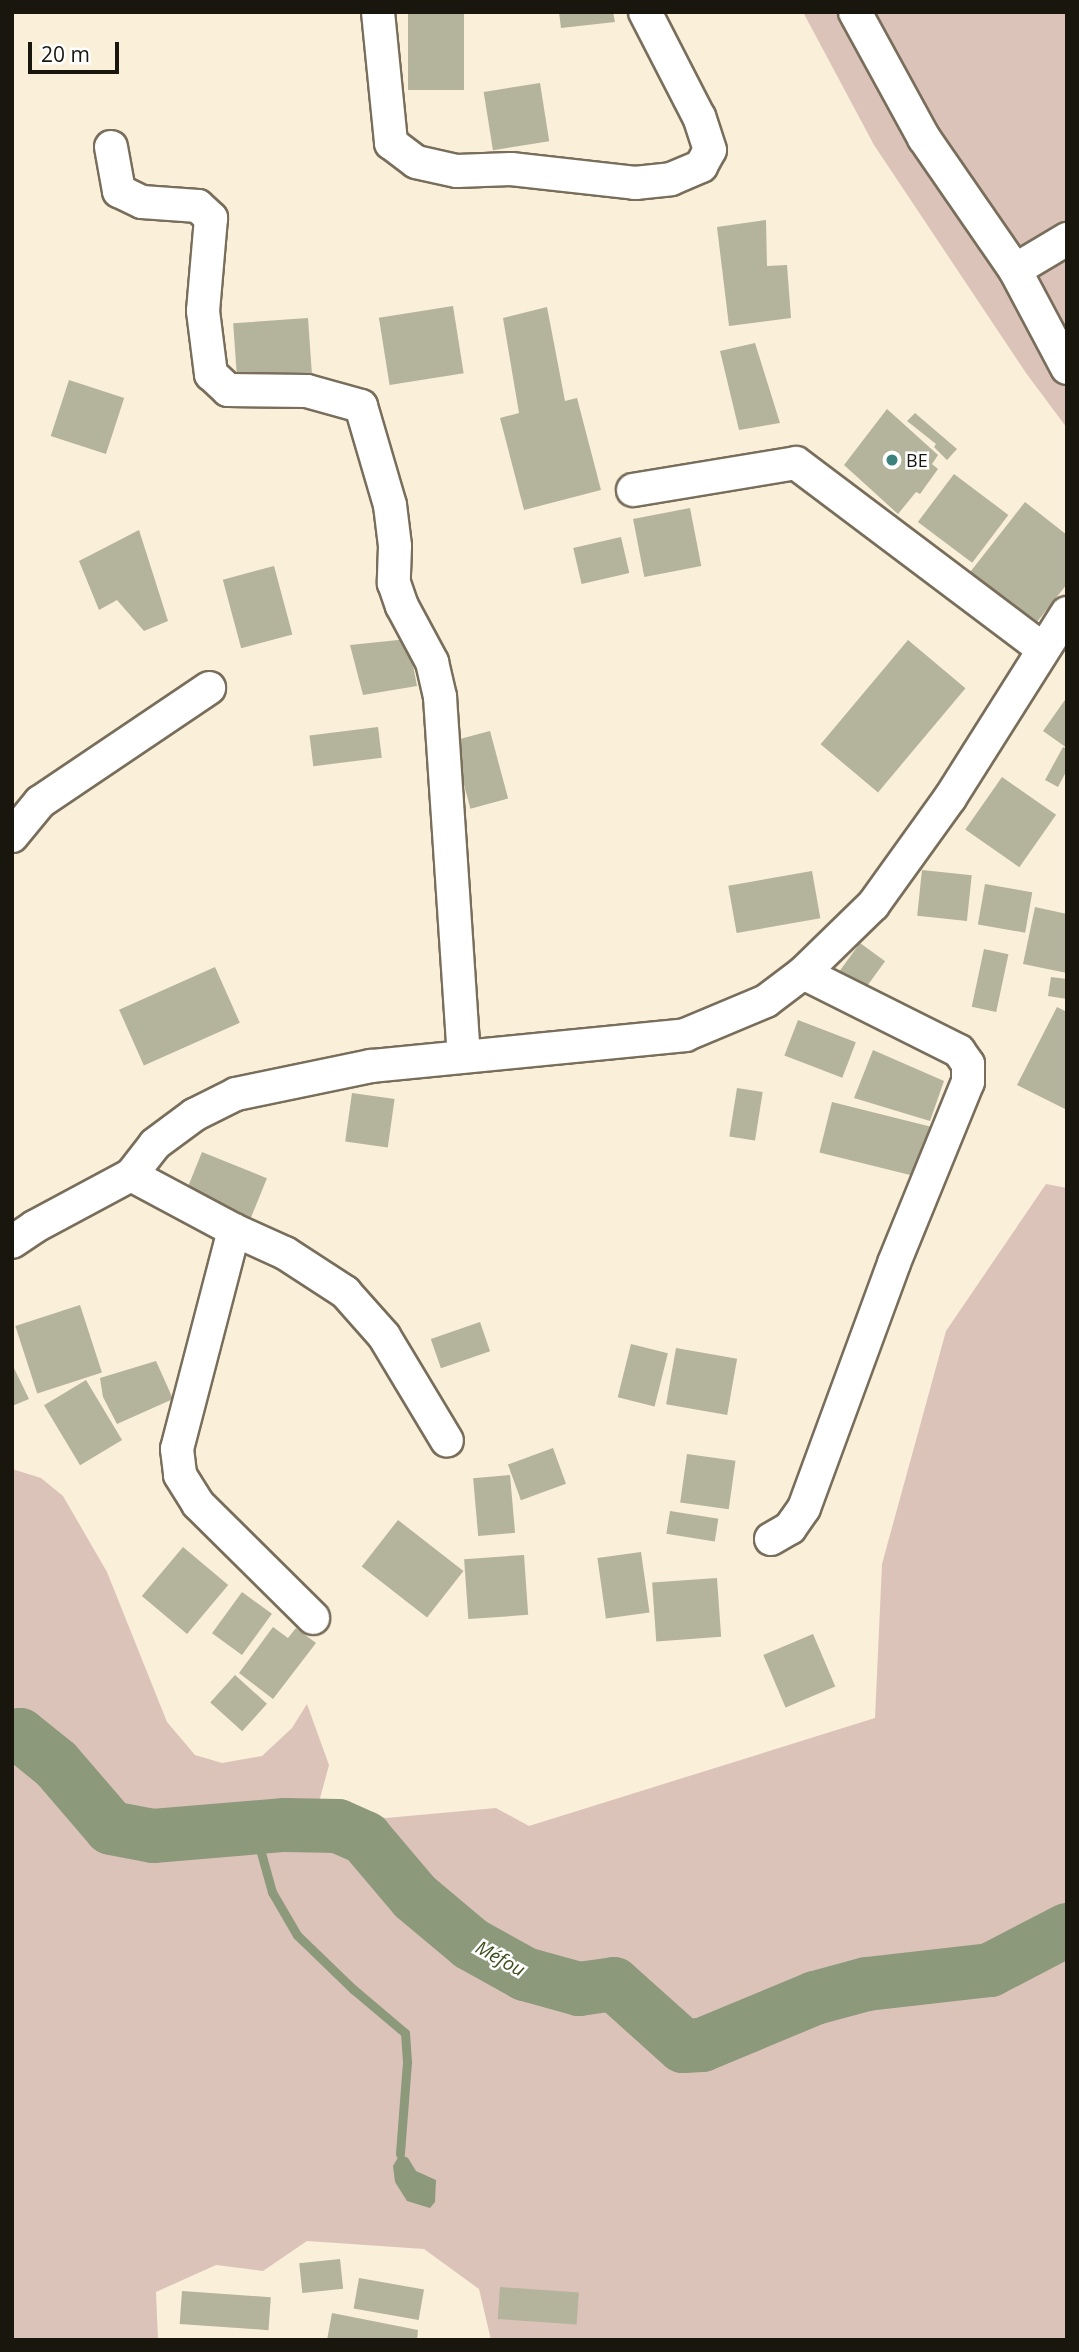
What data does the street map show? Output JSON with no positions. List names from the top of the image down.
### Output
{
  "water": ["Méfou"],
  "places": ["BE"],
  "scale_bar": "20 m"
}
